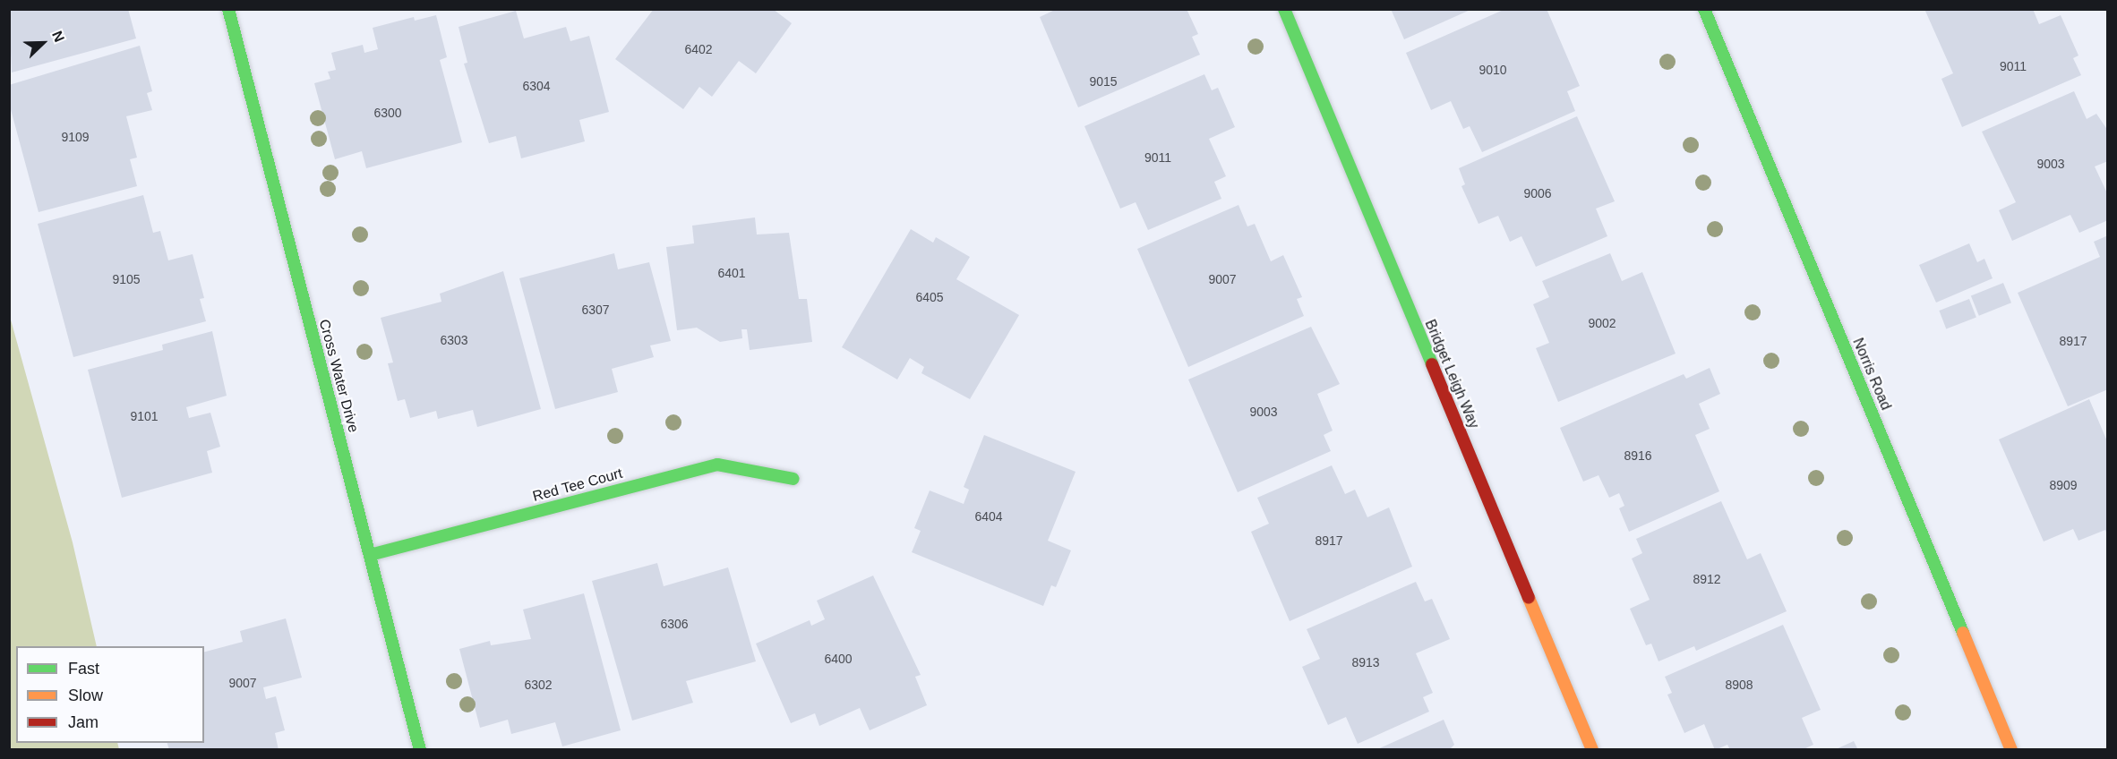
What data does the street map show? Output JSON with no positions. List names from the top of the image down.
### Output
{
  "streets": {
    "street": [
      "Bridget Leigh Way",
      "Norris Road",
      "Cross Water Drive",
      "Red Tee Court"
    ]
  },
  "crossings": [
    ["Cross Water Drive", "Red Tee Court"]
  ],
  "house_numbers": [
    "6402",
    "9011",
    "9010",
    "9015",
    "6304",
    "6300",
    "9109",
    "9011",
    "9003",
    "9006",
    "6401",
    "9105",
    "9007",
    "6405",
    "6307",
    "9002",
    "6303",
    "8917",
    "9003",
    "9101",
    "8916",
    "8909",
    "6404",
    "8917",
    "8912",
    "6306",
    "6400",
    "8913",
    "9007",
    "6302",
    "8908"
  ],
  "legend": ["Fast", "Slow", "Jam"],
  "north": "top right"
}
